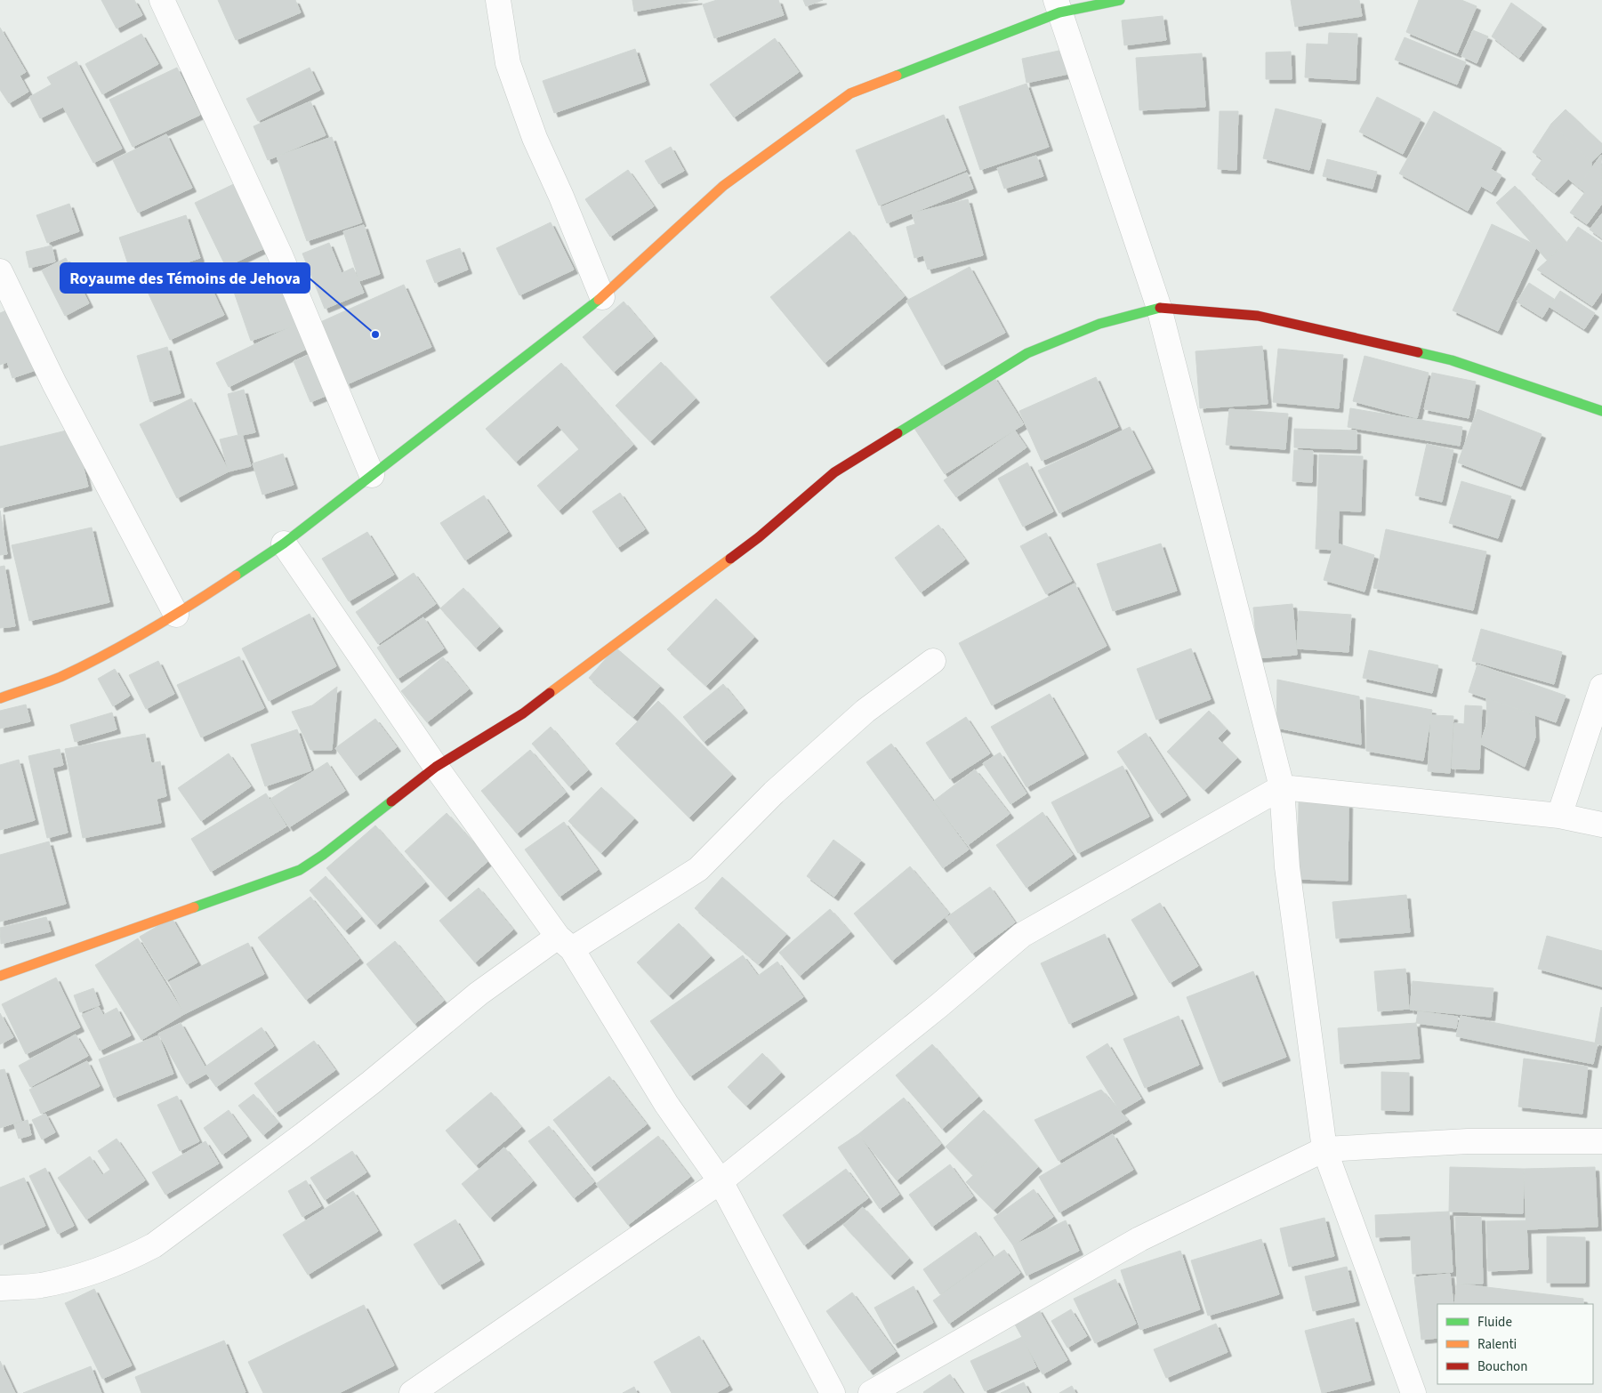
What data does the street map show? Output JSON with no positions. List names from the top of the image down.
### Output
{
  "places": ["Royaume des Témoins de Jehova"],
  "legend": ["Fluide", "Ralenti", "Bouchon"]
}
